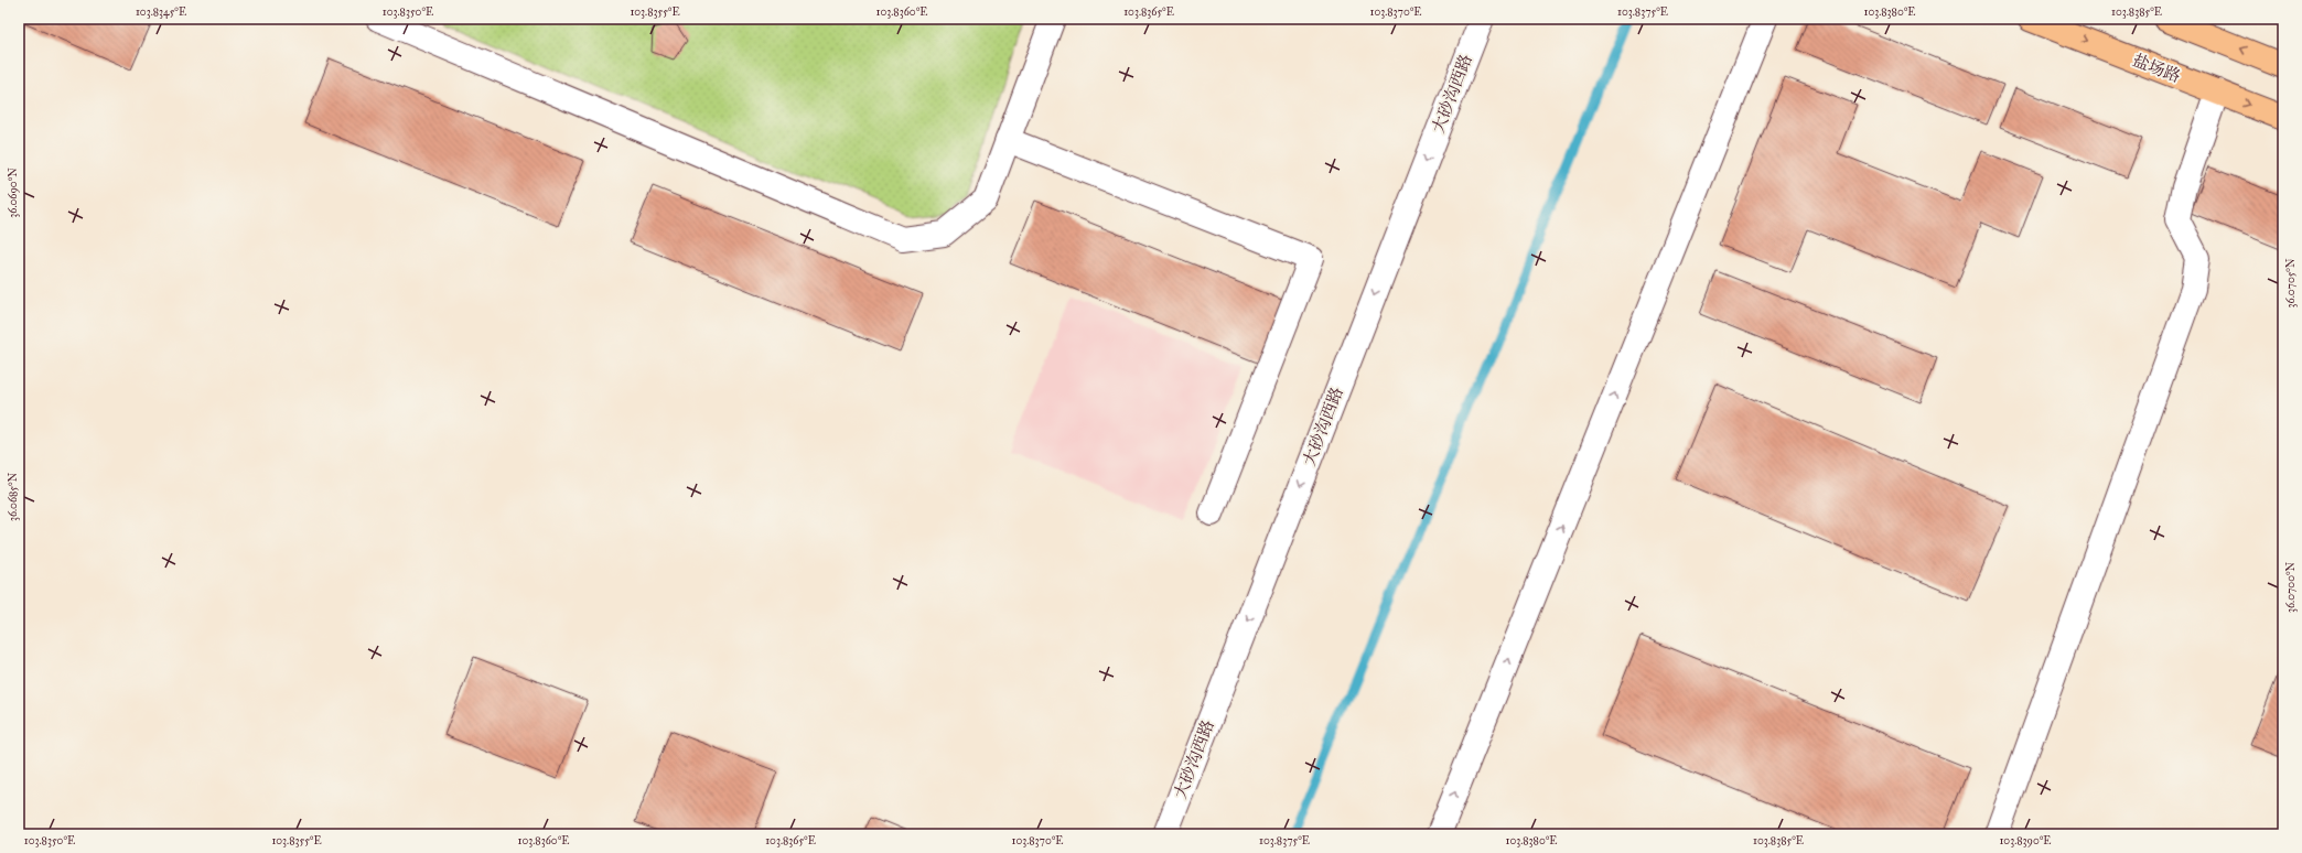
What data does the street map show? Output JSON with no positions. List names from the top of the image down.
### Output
{
  "streets": {
    "main road": ["盐场路"],
    "street": ["大砂沟西路"]
  },
  "one_way": ["大砂沟西路"],
  "coordinates": [
    "103.8345°E",
    "103.8350°E",
    "103.8355°E",
    "103.8360°E",
    "103.8365°E",
    "103.8370°E",
    "103.8375°E",
    "103.8380°E",
    "103.8385°E",
    "36.0690°N",
    "36.0705°N",
    "36.0685°N",
    "36.0700°N",
    "103.8390°E"
  ]
}
